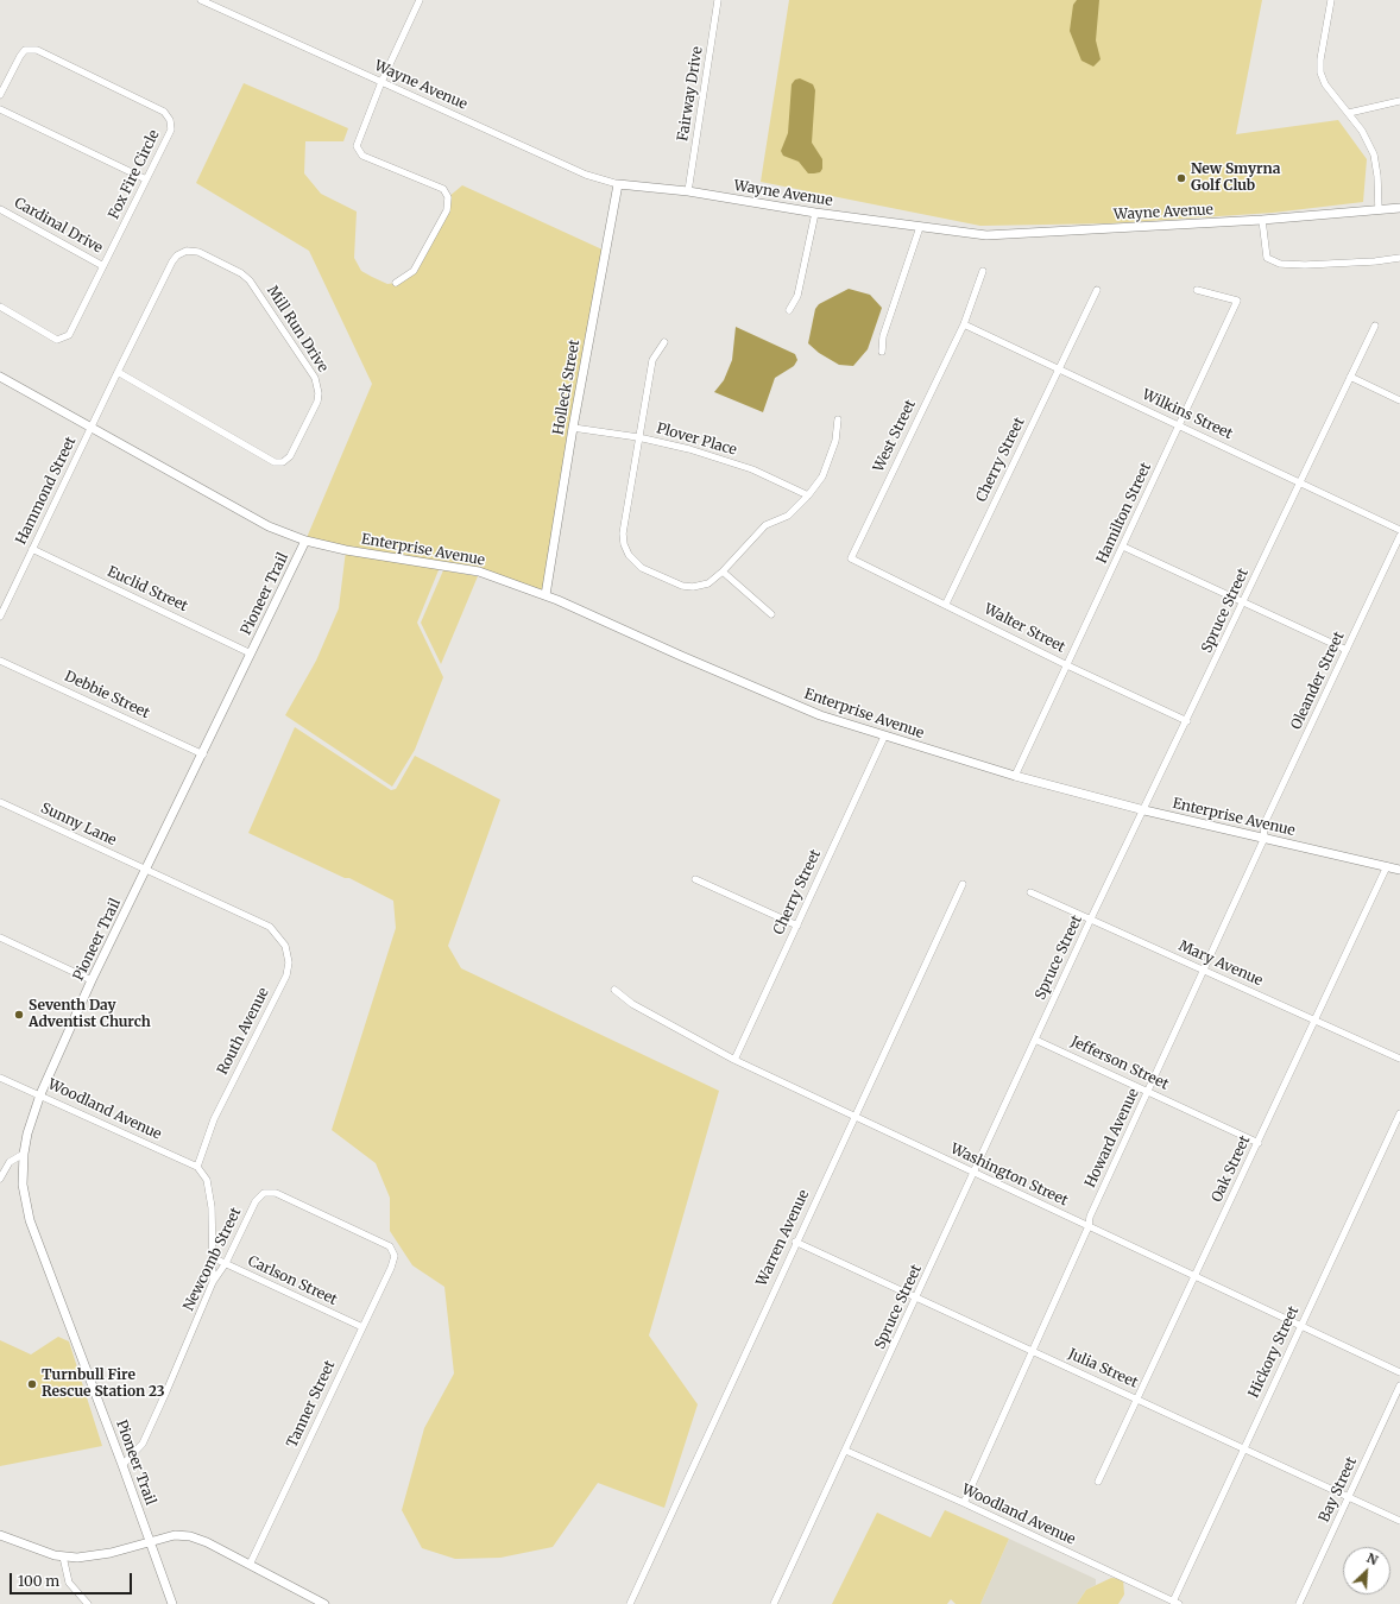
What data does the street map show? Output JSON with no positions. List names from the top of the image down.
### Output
{
  "streets": {
    "street": [
      "Wayne Avenue",
      "Fairway Drive",
      "Fox Fire Circle",
      "Cardinal Drive",
      "Mill Run Drive",
      "Holleck Street",
      "Wilkins Street",
      "West Street",
      "Plover Place",
      "Cherry Street",
      "Hammond Street",
      "Hamilton Street",
      "Enterprise Avenue",
      "Euclid Street",
      "Pioneer Trail",
      "Spruce Street",
      "Walter Street",
      "Oleander Street",
      "Debbie Street",
      "Sunny Lane",
      "Mary Avenue",
      "Routh Avenue",
      "Jefferson Street",
      "Woodland Avenue",
      "Howard Avenue",
      "Oak Street",
      "Washington Street",
      "Warren Avenue",
      "Newcomb Street",
      "Carlson Street",
      "Hickory Street",
      "Julia Street",
      "Tanner Street",
      "Bay Street"
    ]
  },
  "crossings": [
    ["Wayne Avenue", "Fairway Drive"],
    ["Wayne Avenue", "Holleck Street"],
    ["Fox Fire Circle", "Cardinal Drive"],
    ["Mill Run Drive", "Hammond Street"],
    ["Mill Run Drive", "Pioneer Trail"],
    ["Holleck Street", "Plover Place"],
    ["Holleck Street", "Enterprise Avenue"],
    ["Wilkins Street", "West Street"],
    ["Wilkins Street", "Cherry Street"],
    ["Wilkins Street", "Hamilton Street"],
    ["Wilkins Street", "Spruce Street"],
    ["West Street", "Walter Street"],
    ["Cherry Street", "Enterprise Avenue"],
    ["Cherry Street", "Walter Street"],
    ["Cherry Street", "Washington Street"],
    ["Hammond Street", "Euclid Street"],
    ["Hammond Street", "Pioneer Trail"],
    ["Hamilton Street", "Enterprise Avenue"],
    ["Hamilton Street", "Walter Street"],
    ["Enterprise Avenue", "Pioneer Trail"],
    ["Enterprise Avenue", "Spruce Street"],
    ["Enterprise Avenue", "Oleander Street"],
    ["Enterprise Avenue", "Howard Avenue"],
    ["Enterprise Avenue", "Oak Street"],
    ["Euclid Street", "Pioneer Trail"],
    ["Pioneer Trail", "Debbie Street"],
    ["Pioneer Trail", "Sunny Lane"],
    ["Pioneer Trail", "Routh Avenue"],
    ["Pioneer Trail", "Woodland Avenue"],
    ["Pioneer Trail", "Newcomb Street"],
    ["Spruce Street", "Walter Street"],
    ["Spruce Street", "Mary Avenue"],
    ["Spruce Street", "Jefferson Street"],
    ["Spruce Street", "Woodland Avenue"],
    ["Spruce Street", "Washington Street"],
    ["Spruce Street", "Julia Street"],
    ["Oleander Street", "Howard Avenue"],
    ["Sunny Lane", "Routh Avenue"],
    ["Mary Avenue", "Howard Avenue"],
    ["Mary Avenue", "Oak Street"],
    ["Routh Avenue", "Woodland Avenue"],
    ["Jefferson Street", "Howard Avenue"],
    ["Jefferson Street", "Oak Street"],
    ["Woodland Avenue", "Howard Avenue"],
    ["Woodland Avenue", "Hickory Street"],
    ["Howard Avenue", "Washington Street"],
    ["Howard Avenue", "Julia Street"],
    ["Oak Street", "Washington Street"],
    ["Oak Street", "Julia Street"],
    ["Washington Street", "Warren Avenue"],
    ["Washington Street", "Hickory Street"],
    ["Warren Avenue", "Julia Street"],
    ["Newcomb Street", "Carlson Street"],
    ["Newcomb Street", "Tanner Street"],
    ["Carlson Street", "Tanner Street"],
    ["Hickory Street", "Julia Street"],
    ["Julia Street", "Bay Street"]
  ],
  "places": ["New Smyrna Golf Club", "Seventh Day Adventist Church", "Turnbull Fire Rescue Station 23"],
  "scale_bar": "100 m",
  "north": "top right"
}
